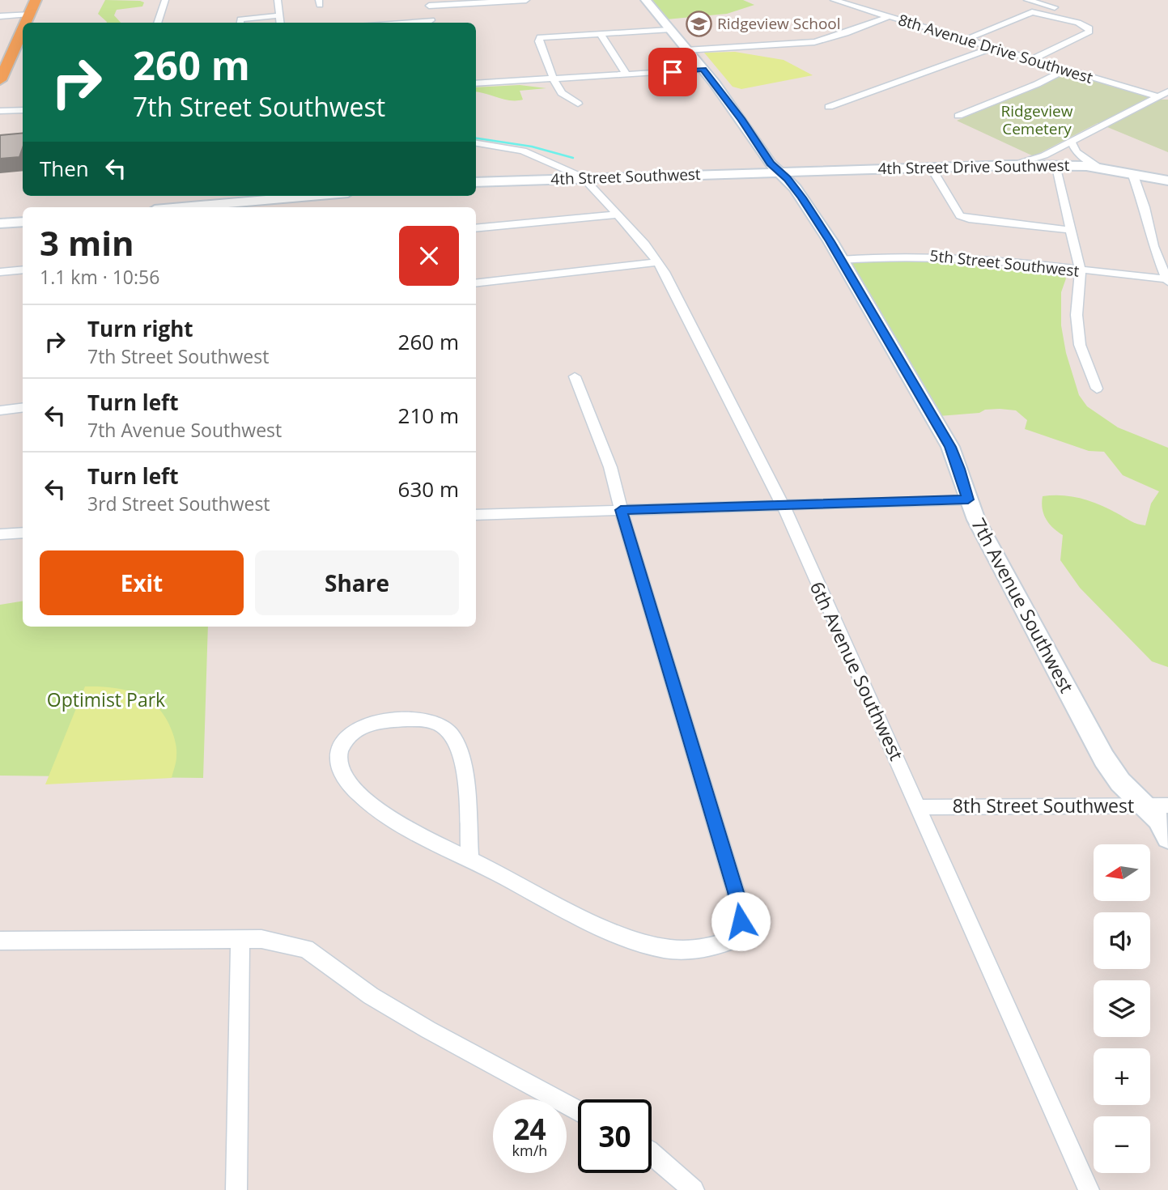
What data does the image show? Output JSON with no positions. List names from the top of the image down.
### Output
{
  "streets": {
    "street": [
      "8th Avenue Drive Southwest",
      "4th Street Drive Southwest",
      "4th Street Southwest",
      "5th Street Southwest",
      "7th Avenue Southwest",
      "6th Avenue Southwest",
      "8th Street Southwest"
    ]
  },
  "crossings": [
    ["4th Street Drive Southwest", "4th Street Southwest"],
    ["4th Street Drive Southwest", "7th Avenue Southwest"],
    ["4th Street Southwest", "7th Avenue Southwest"],
    ["4th Street Southwest", "6th Avenue Southwest"],
    ["5th Street Southwest", "7th Avenue Southwest"],
    ["7th Avenue Southwest", "8th Street Southwest"],
    ["6th Avenue Southwest", "8th Street Southwest"]
  ],
  "parks": ["Ridgeview Cemetery", "Optimist Park"],
  "places": {
    "school or university": ["Ridgeview School"]
  },
  "north": "left",
  "page": {
    "turn": ["260 m", "7th Street Southwest"],
    "then": "Then",
    "heading": ["3 min", "1.1 km · 10:56"],
    "list": [
      {
        "name": "Turn right",
        "note": "7th Street Southwest",
        "value": "260 m"
      },
      {
        "name": "Turn left",
        "note": "7th Avenue Southwest",
        "value": "210 m"
      },
      {
        "name": "Turn left",
        "note": "3rd Street Southwest",
        "value": "630 m"
      }
    ],
    "buttons": ["Exit", "Share"],
    "map_buttons": ["+", "−"],
    "speed": "24 km/h",
    "limit": "30"
  }
}
